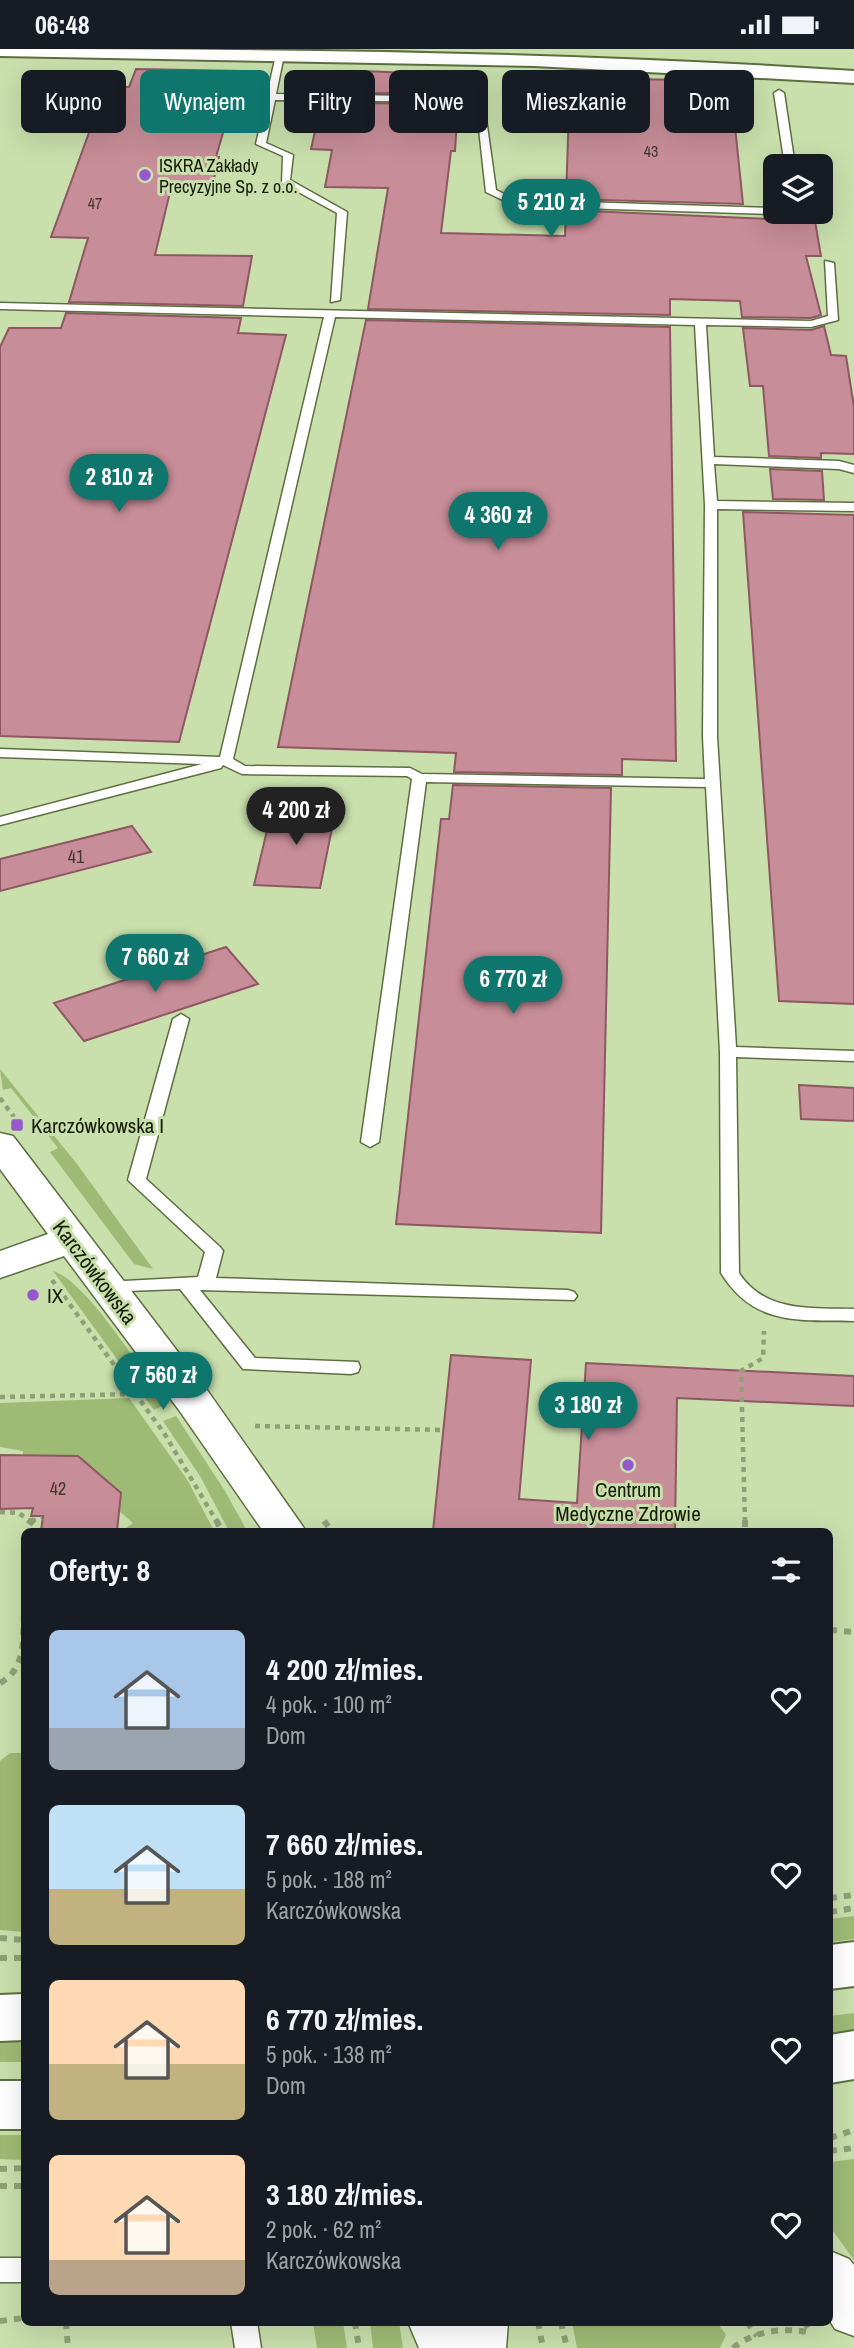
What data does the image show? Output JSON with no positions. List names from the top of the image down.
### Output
{
  "streets": {
    "street": ["Karczówkowska"]
  },
  "places": {
    "other": ["ISKRA Zakłady Precyzyjne Sp. z o.o.", "IX", "Centrum Medyczne Zdrowie"],
    "transit": ["Karczówkowska I"]
  },
  "house_numbers": [
    "43",
    "47",
    "41",
    "42"
  ],
  "page": {
    "status": "06:48",
    "chip": [
      "Kupno",
      "Wynajem",
      "Filtry",
      "Nowe",
      "Mieszkanie",
      "Dom"
    ],
    "price": [
      "5 210 zł",
      "2 810 zł",
      "4 360 zł",
      "4 200 zł",
      "7 660 zł",
      "6 770 zł",
      "7 560 zł",
      "3 180 zł"
    ],
    "heading": "Oferty: 8",
    "list": [
      {
        "name": "4 200 zł/mies.",
        "note": "4 pok. · 100 m² · Dom"
      },
      {
        "name": "7 660 zł/mies.",
        "note": "5 pok. · 188 m² · Karczówkowska"
      },
      {
        "name": "6 770 zł/mies.",
        "note": "5 pok. · 138 m² · Dom"
      },
      {
        "name": "3 180 zł/mies.",
        "note": "2 pok. · 62 m² · Karczówkowska"
      }
    ]
  }
}
